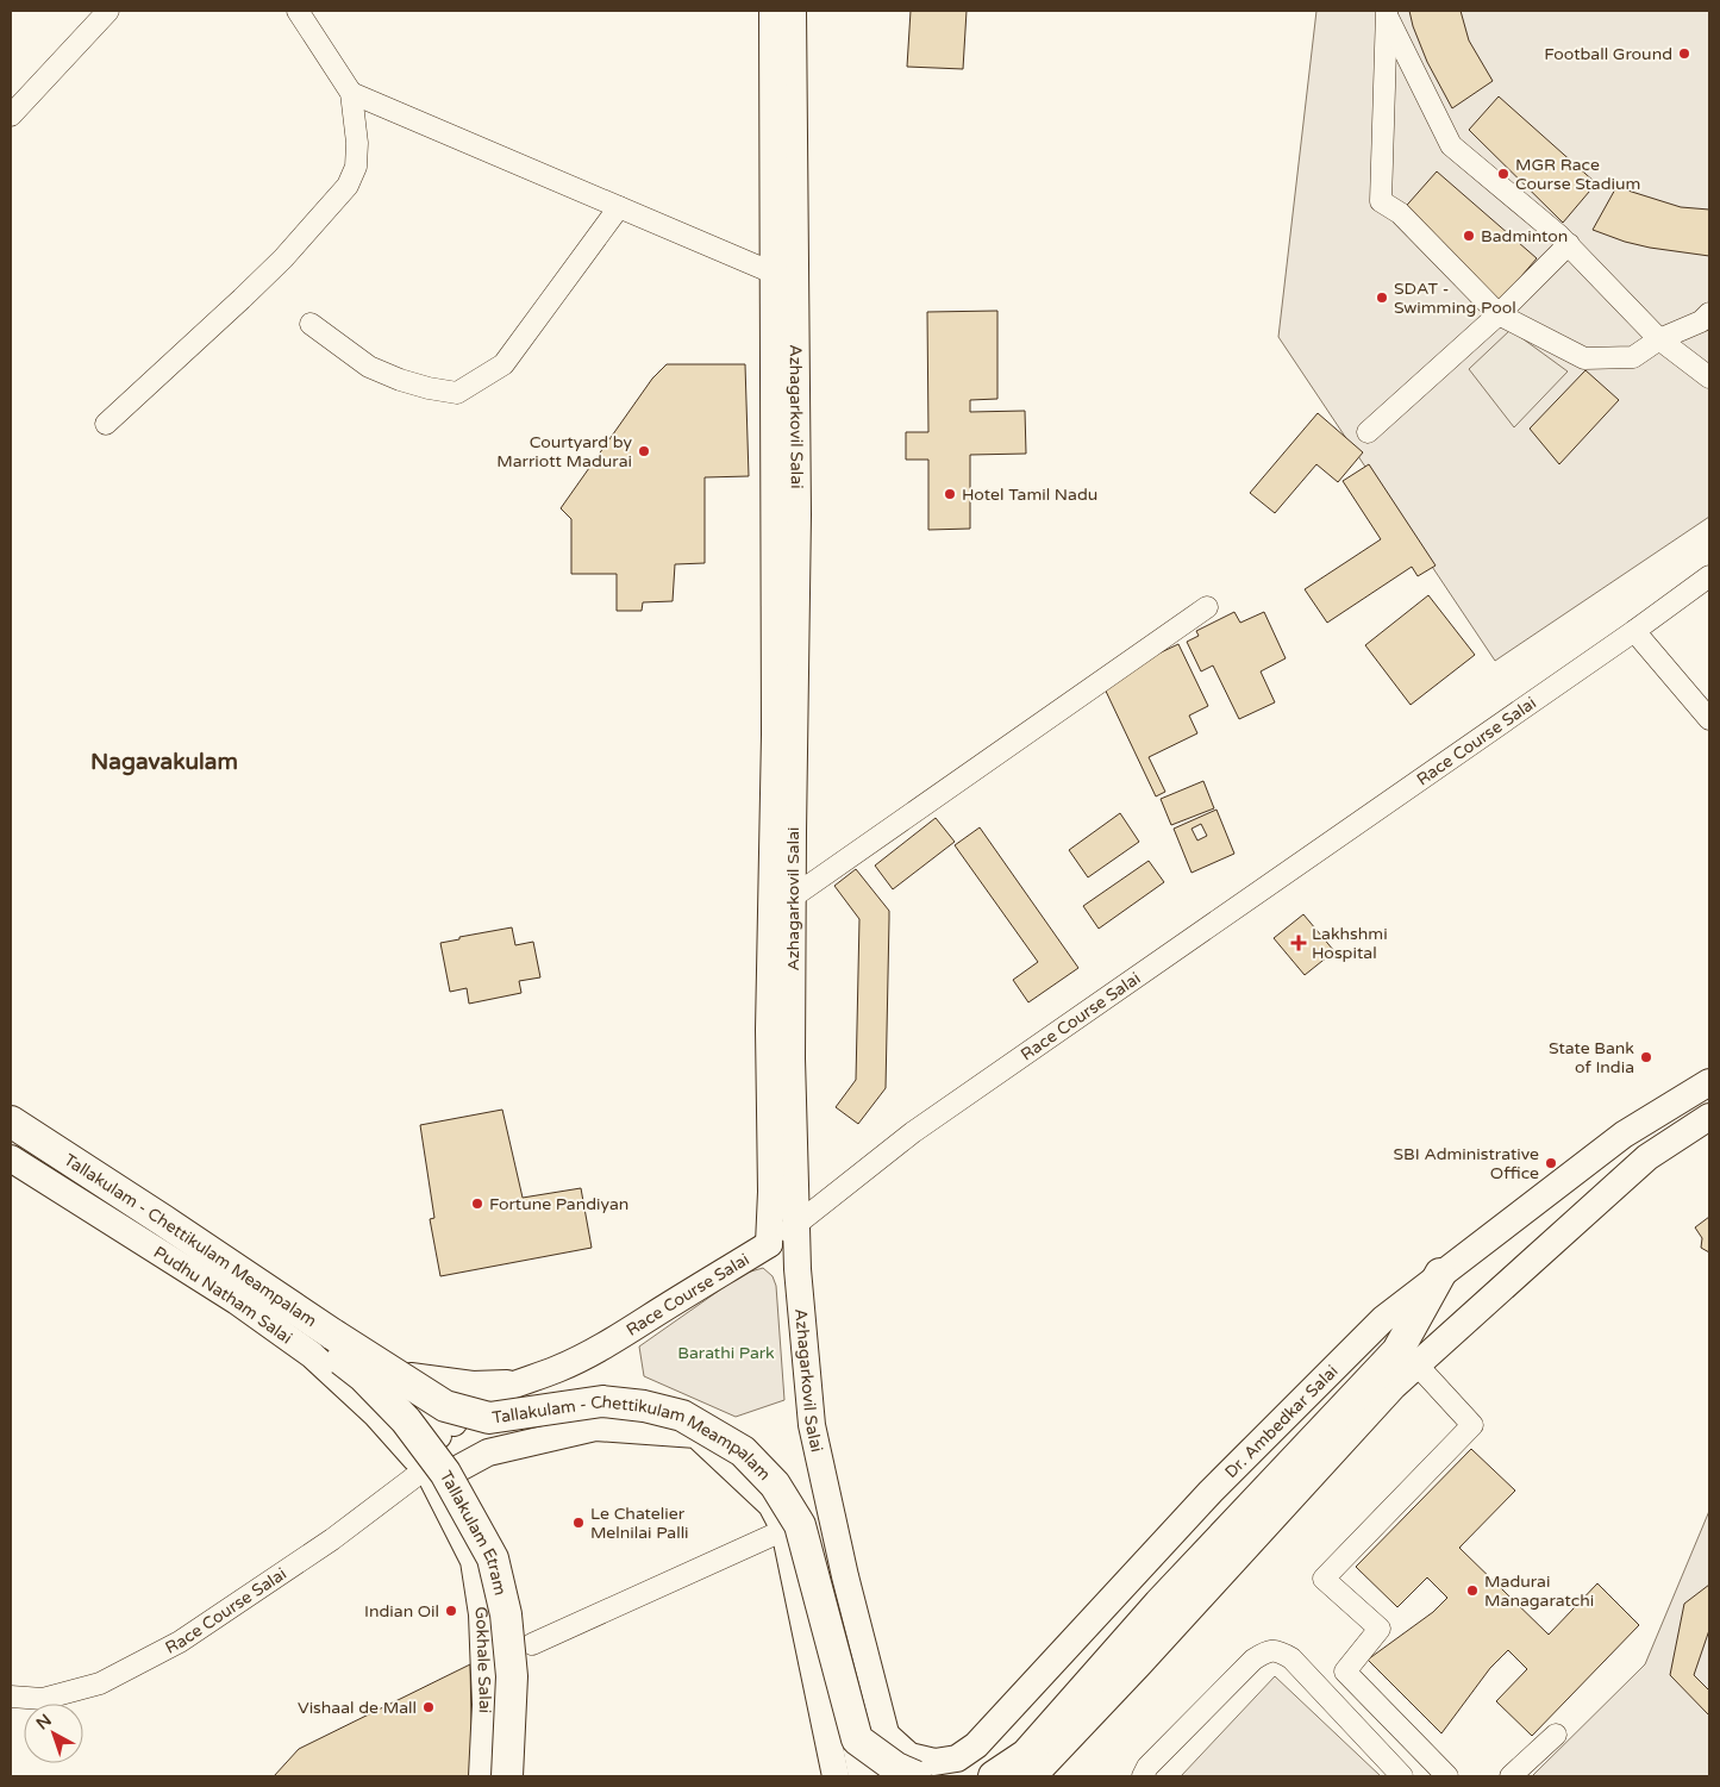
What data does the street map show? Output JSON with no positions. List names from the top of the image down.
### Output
{
  "streets": {
    "highway": ["Tallakulam - Chettikulam Meampalam", "Tallakulam Etram"],
    "main road": [
      "Azhagarkovil Salai",
      "Race Course Salai",
      "Pudhu Natham Salai",
      "Dr. Ambedkar Salai",
      "Gokhale Salai"
    ]
  },
  "crossings": [
    ["Azhagarkovil Salai", "Race Course Salai"],
    ["Azhagarkovil Salai", "Tallakulam - Chettikulam Meampalam"],
    ["Azhagarkovil Salai", "Dr. Ambedkar Salai"],
    ["Race Course Salai", "Pudhu Natham Salai"],
    ["Race Course Salai", "Gokhale Salai"],
    ["Tallakulam - Chettikulam Meampalam", "Dr. Ambedkar Salai"],
    ["Tallakulam - Chettikulam Meampalam", "Tallakulam Etram"],
    ["Pudhu Natham Salai", "Gokhale Salai"]
  ],
  "districts": ["Nagavakulam"],
  "parks": ["Barathi Park"],
  "places": {
    "other": [
      "Football Ground",
      "MGR Race Course Stadium",
      "Badminton",
      "SDAT - Swimming Pool",
      "Courtyard by Marriott Madurai",
      "Hotel Tamil Nadu",
      "State Bank of India",
      "SBI Administrative Office",
      "Fortune Pandiyan",
      "Le Chatelier Melnilai Palli",
      "Madurai Managaratchi",
      "Indian Oil",
      "Vishaal de Mall"
    ],
    "health": ["Lakhshmi Hospital"]
  },
  "north": "top left"
}
